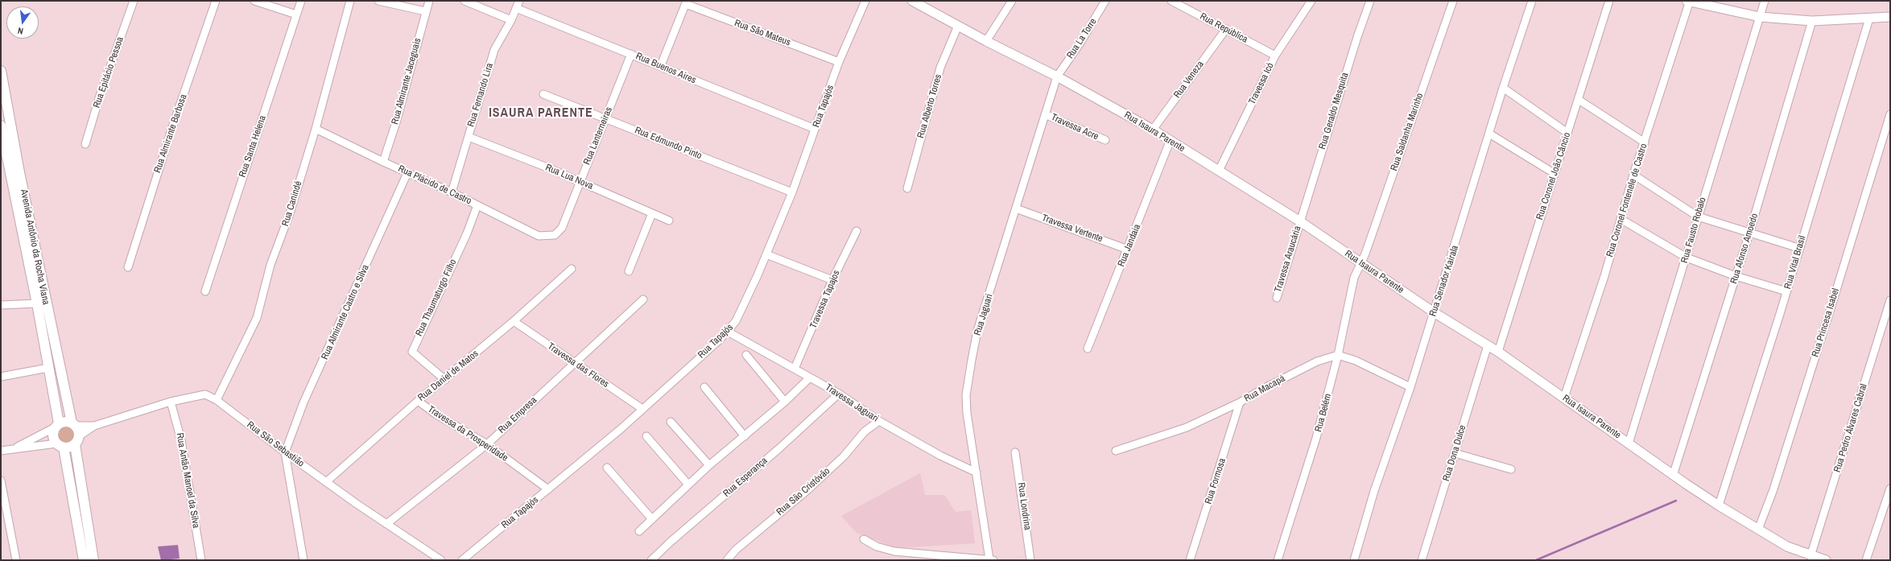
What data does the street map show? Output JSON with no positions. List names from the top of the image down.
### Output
{
  "streets": {
    "main road": ["Avenida Antônio da Rocha Viana"],
    "street": [
      "Rua República",
      "Rua São Mateus",
      "Rua La Torre",
      "Rua Buenos Aires",
      "Rua Epitácio Pessoa",
      "Rua Veneza",
      "Rua Almirante Jaceguais",
      "Travessa Icó",
      "Rua Fernando Lira",
      "Rua Tapajós",
      "Rua Alberto Torres",
      "Rua Geraldo Mesquita",
      "Travessa Acre",
      "Rua Isaura Parente",
      "Rua Saldanha Marinho",
      "Rua Almirante Barbosa",
      "Rua Lanterneiras",
      "Rua Edmundo Pinto",
      "Rua Santa Helena",
      "Rua Coronel João Câncio",
      "Rua Lua Nova",
      "Rua Plácido de Castro",
      "Rua Coronel Fontenele de Castro",
      "Rua Canindé",
      "Travessa Vertente",
      "Rua Fausto Robalo",
      "Rua Jandaia",
      "Rua Afonso Amoedo",
      "Travessa Araucária",
      "Rua Vital Brasil",
      "Rua Senador Kairala",
      "Rua Thaumaturgo Filho",
      "Travessa Tapajos",
      "Rua Almirante Castro e Silva",
      "Rua Jaguari",
      "Rua Princesa Isabel",
      "Travessa das Flores",
      "Rua Daniel de Matos",
      "Rua Macapá",
      "Travessa Jaguari",
      "Rua Belém",
      "Rua Empresa",
      "Rua Pedro Álvares Cabral",
      "Travessa da Prosperidade",
      "Rua São Sebastião",
      "Rua Dona Dulce",
      "Rua Esperança",
      "Rua Antão Manoel da Silva",
      "Rua Formosa",
      "Rua São Cristóvão",
      "Rua Londrina"
    ]
  },
  "crossings": [
    ["Rua República", "Rua Veneza"],
    ["Rua República", "Travessa Icó"],
    ["Rua São Mateus", "Rua Tapajós"],
    ["Rua La Torre", "Rua Isaura Parente"],
    ["Rua La Torre", "Rua Jaguari"],
    ["Rua Buenos Aires", "Rua Fernando Lira"],
    ["Rua Buenos Aires", "Rua Tapajós"],
    ["Rua Buenos Aires", "Rua Lanterneiras"],
    ["Rua Veneza", "Rua Isaura Parente"],
    ["Rua Almirante Jaceguais", "Rua Plácido de Castro"],
    ["Travessa Icó", "Rua Isaura Parente"],
    ["Rua Fernando Lira", "Rua Lua Nova"],
    ["Rua Fernando Lira", "Rua Plácido de Castro"],
    ["Rua Tapajós", "Rua Edmundo Pinto"],
    ["Rua Tapajós", "Travessa das Flores"],
    ["Rua Tapajós", "Travessa Jaguari"],
    ["Rua Tapajós", "Travessa da Prosperidade"],
    ["Rua Alberto Torres", "Rua Isaura Parente"],
    ["Rua Geraldo Mesquita", "Rua Isaura Parente"],
    ["Rua Geraldo Mesquita", "Travessa Araucária"],
    ["Travessa Acre", "Rua Jaguari"],
    ["Rua Isaura Parente", "Rua Saldanha Marinho"],
    ["Rua Isaura Parente", "Rua Coronel João Câncio"],
    ["Rua Isaura Parente", "Rua Coronel Fontenele de Castro"],
    ["Rua Isaura Parente", "Rua Fausto Robalo"],
    ["Rua Isaura Parente", "Rua Jandaia"],
    ["Rua Isaura Parente", "Rua Afonso Amoedo"],
    ["Rua Isaura Parente", "Travessa Araucária"],
    ["Rua Isaura Parente", "Rua Vital Brasil"],
    ["Rua Isaura Parente", "Rua Senador Kairala"],
    ["Rua Isaura Parente", "Rua Jaguari"],
    ["Rua Isaura Parente", "Rua Princesa Isabel"],
    ["Rua Isaura Parente", "Rua Belém"],
    ["Rua Isaura Parente", "Rua Pedro Álvares Cabral"],
    ["Rua Isaura Parente", "Rua Dona Dulce"],
    ["Rua Saldanha Marinho", "Rua Belém"],
    ["Rua Lanterneiras", "Rua Edmundo Pinto"],
    ["Rua Lanterneiras", "Rua Lua Nova"],
    ["Rua Lanterneiras", "Rua Plácido de Castro"],
    ["Rua Plácido de Castro", "Rua Canindé"],
    ["Rua Plácido de Castro", "Rua Thaumaturgo Filho"],
    ["Rua Plácido de Castro", "Rua Almirante Castro e Silva"],
    ["Rua Canindé", "Rua São Sebastião"],
    ["Travessa Vertente", "Rua Jandaia"],
    ["Travessa Vertente", "Rua Jaguari"],
    ["Avenida Antônio da Rocha Viana", "Rua São Sebastião"],
    ["Rua Thaumaturgo Filho", "Rua Daniel de Matos"],
    ["Travessa Tapajos", "Travessa Jaguari"],
    ["Rua Almirante Castro e Silva", "Rua São Sebastião"],
    ["Rua Jaguari", "Travessa Jaguari"],
    ["Travessa das Flores", "Rua Daniel de Matos"],
    ["Travessa das Flores", "Rua Empresa"],
    ["Rua Daniel de Matos", "Travessa da Prosperidade"],
    ["Rua Daniel de Matos", "Rua São Sebastião"],
    ["Rua Macapá", "Rua Belém"],
    ["Rua Macapá", "Rua Formosa"],
    ["Travessa Jaguari", "Rua Esperança"],
    ["Travessa Jaguari", "Rua São Cristóvão"],
    ["Rua Empresa", "Travessa da Prosperidade"],
    ["Rua Empresa", "Rua São Sebastião"],
    ["Rua São Sebastião", "Rua Antão Manoel da Silva"]
  ],
  "districts": ["ISAURA PARENTE"],
  "north": "bottom"
}
